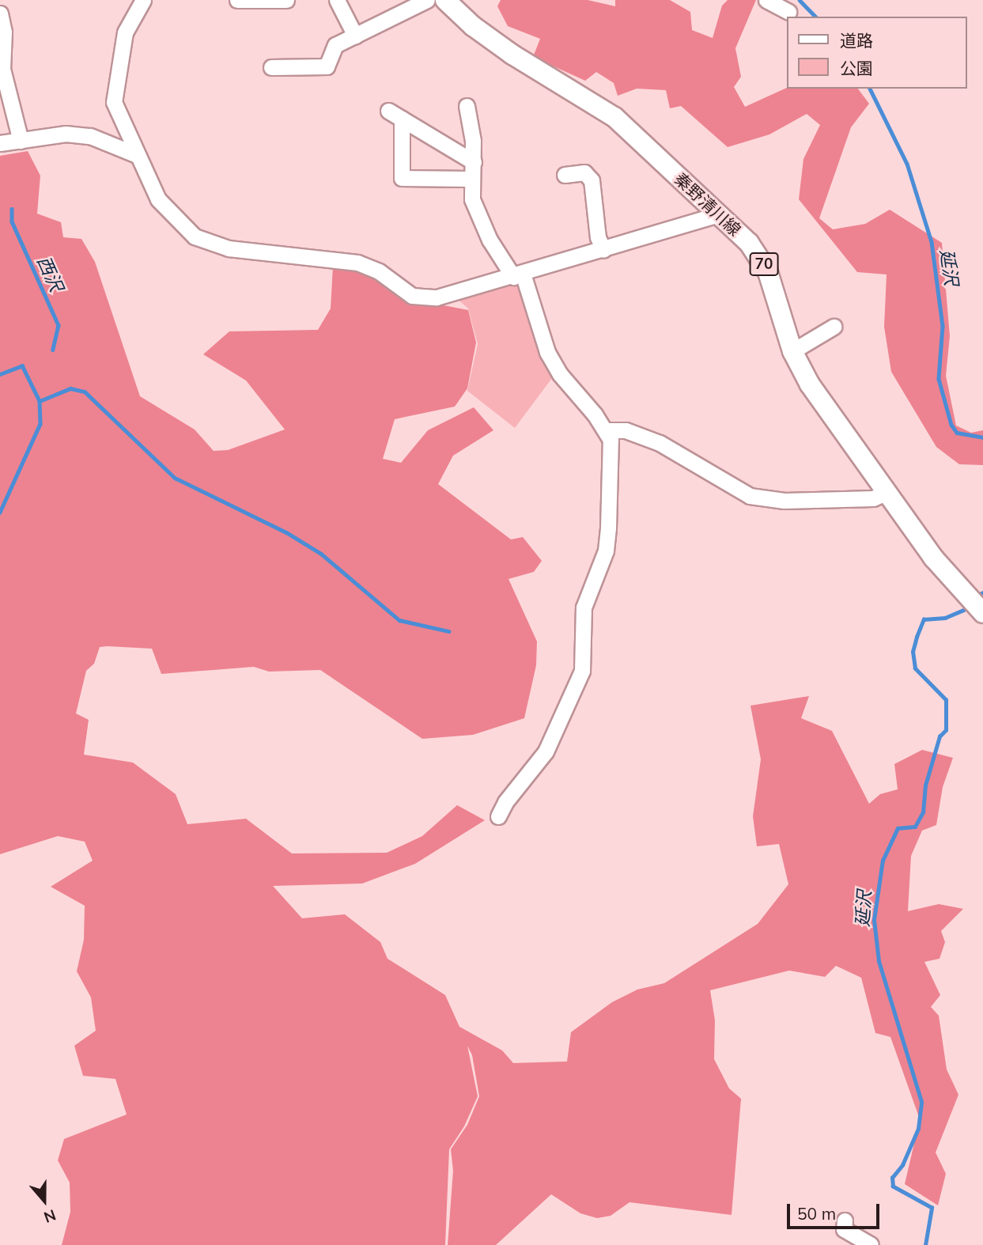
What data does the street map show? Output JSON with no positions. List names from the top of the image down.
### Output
{
  "streets": {
    "main road": ["秦野清川線", "70"]
  },
  "water": ["延沢", "西沢"],
  "legend": ["道路", "公園"],
  "scale_bar": "50 m",
  "north": "bottom"
}
